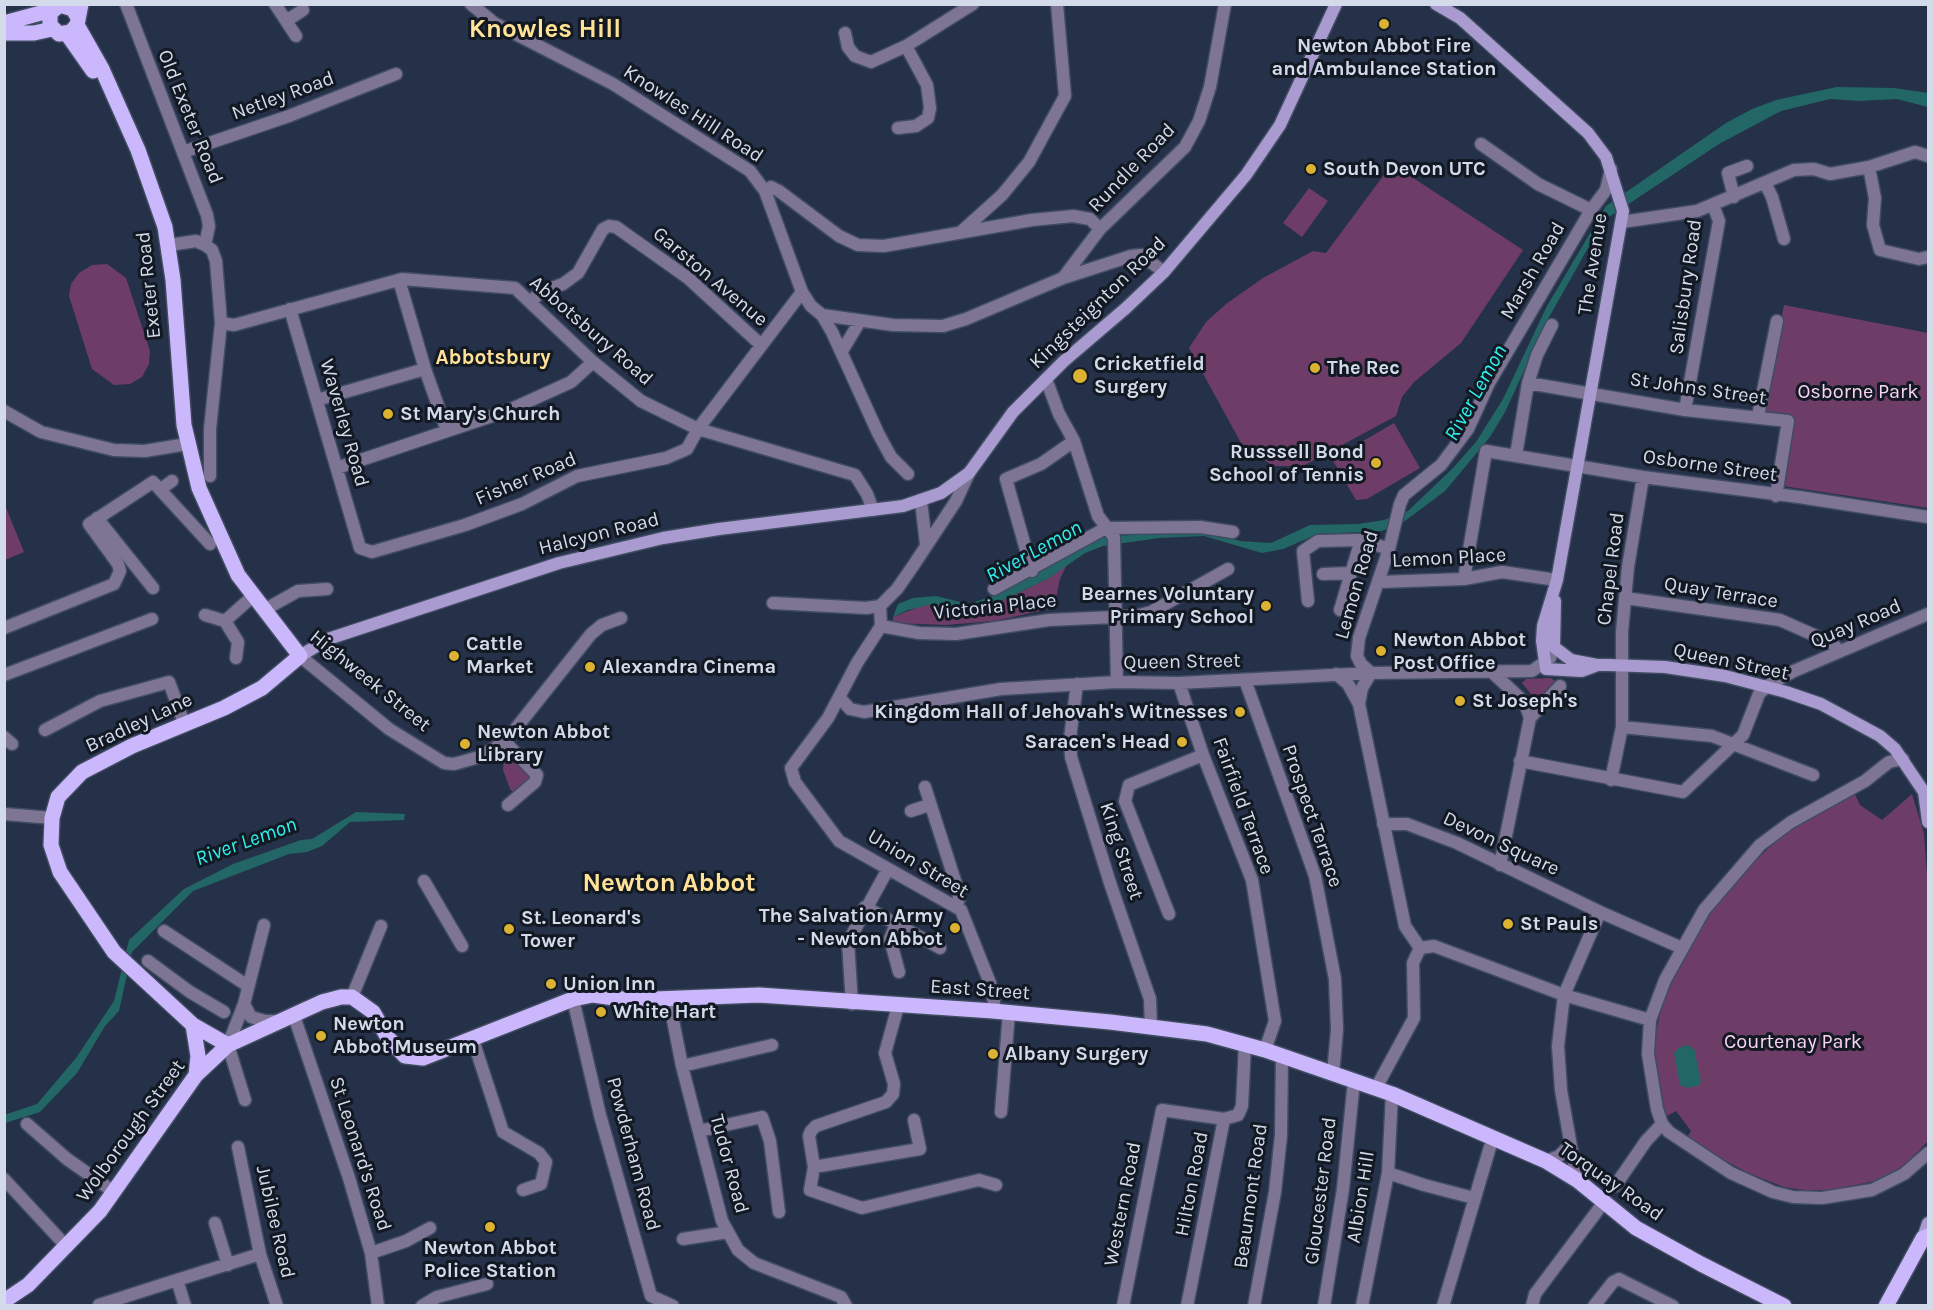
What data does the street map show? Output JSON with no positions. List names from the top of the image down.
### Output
{
  "streets": {
    "main road": [
      "The Avenue",
      "Exeter Road",
      "Kingsteignton Road",
      "Halcyon Road",
      "Queen Street",
      "Highweek Street",
      "Bradley Lane",
      "East Street",
      "Wolborough Street",
      "Torquay Road"
    ],
    "street": [
      "Netley Road",
      "Knowles Hill Road",
      "Old Exeter Road",
      "Rundle Road",
      "Marsh Road",
      "Garston Avenue",
      "Salisbury Road",
      "Abbotsbury Road",
      "St Johns Street",
      "Waverley Road",
      "Osborne Street",
      "Fisher Road",
      "Lemon Place",
      "Chapel Road",
      "Lemon Road",
      "Quay Terrace",
      "Victoria Place",
      "Quay Road",
      "Fairfield Terrace",
      "Prospect Terrace",
      "Devon Square",
      "King Street",
      "Union Street",
      "St Leonard's Road",
      "Powderham Road",
      "Tudor Road",
      "Hilton Road",
      "Gloucester Road",
      "Beaumont Road",
      "Albion Hill",
      "Western Road",
      "Jubilee Road"
    ]
  },
  "crossings": [
    ["Netley Road", "Old Exeter Road"],
    ["Knowles Hill Road", "Rundle Road"],
    ["Knowles Hill Road", "Fisher Road"],
    ["Old Exeter Road", "Abbotsbury Road"],
    ["Rundle Road", "Kingsteignton Road"],
    ["The Avenue", "Marsh Road"],
    ["The Avenue", "St Johns Street"],
    ["The Avenue", "Osborne Street"],
    ["The Avenue", "Lemon Place"],
    ["The Avenue", "Queen Street"],
    ["Marsh Road", "Lemon Road"],
    ["Garston Avenue", "Abbotsbury Road"],
    ["Garston Avenue", "Fisher Road"],
    ["Exeter Road", "Highweek Street"],
    ["Salisbury Road", "St Johns Street"],
    ["Kingsteignton Road", "Halcyon Road"],
    ["Abbotsbury Road", "Waverley Road"],
    ["Abbotsbury Road", "Fisher Road"],
    ["Abbotsbury Road", "Halcyon Road"],
    ["St Johns Street", "Osborne Street"],
    ["Waverley Road", "Fisher Road"],
    ["Osborne Street", "Lemon Place"],
    ["Osborne Street", "Chapel Road"],
    ["Halcyon Road", "Highweek Street"],
    ["Halcyon Road", "Bradley Lane"],
    ["Lemon Place", "Lemon Road"],
    ["Chapel Road", "Quay Terrace"],
    ["Chapel Road", "Queen Street"],
    ["Lemon Road", "Queen Street"],
    ["Quay Terrace", "Quay Road"],
    ["Quay Road", "Queen Street"],
    ["Queen Street", "Fairfield Terrace"],
    ["Queen Street", "Prospect Terrace"],
    ["Queen Street", "King Street"],
    ["Queen Street", "Union Street"],
    ["Highweek Street", "Bradley Lane"],
    ["Fairfield Terrace", "East Street"],
    ["Prospect Terrace", "East Street"],
    ["King Street", "East Street"],
    ["Union Street", "East Street"],
    ["East Street", "Wolborough Street"],
    ["East Street", "Powderham Road"],
    ["East Street", "Tudor Road"],
    ["East Street", "Torquay Road"],
    ["East Street", "Hilton Road"],
    ["East Street", "Gloucester Road"],
    ["East Street", "Beaumont Road"],
    ["Wolborough Street", "St Leonard's Road"],
    ["Torquay Road", "Albion Hill"],
    ["Hilton Road", "Western Road"]
  ],
  "districts": ["Knowles Hill", "Abbotsbury", "Newton Abbot"],
  "water": ["River Lemon"],
  "parks": ["Osborne Park", "Courtenay Park"],
  "places": [
    "Newton Abbot Fire and Ambulance Station",
    "South Devon UTC",
    "The Rec",
    "Cricketfield Surgery",
    "St Mary's Church",
    "Russsell Bond School of Tennis",
    "Bearnes Voluntary Primary School",
    "Newton Abbot Post Office",
    "Cattle Market",
    "Alexandra Cinema",
    "St Joseph's",
    "Kingdom Hall of Jehovah's Witnesses",
    "Saracen's Head",
    "Newton Abbot Library",
    "St Pauls",
    "The Salvation Army - Newton Abbot",
    "St. Leonard's Tower",
    "Union Inn",
    "White Hart",
    "Newton Abbot Museum",
    "Albany Surgery",
    "Newton Abbot Police Station"
  ]
}
